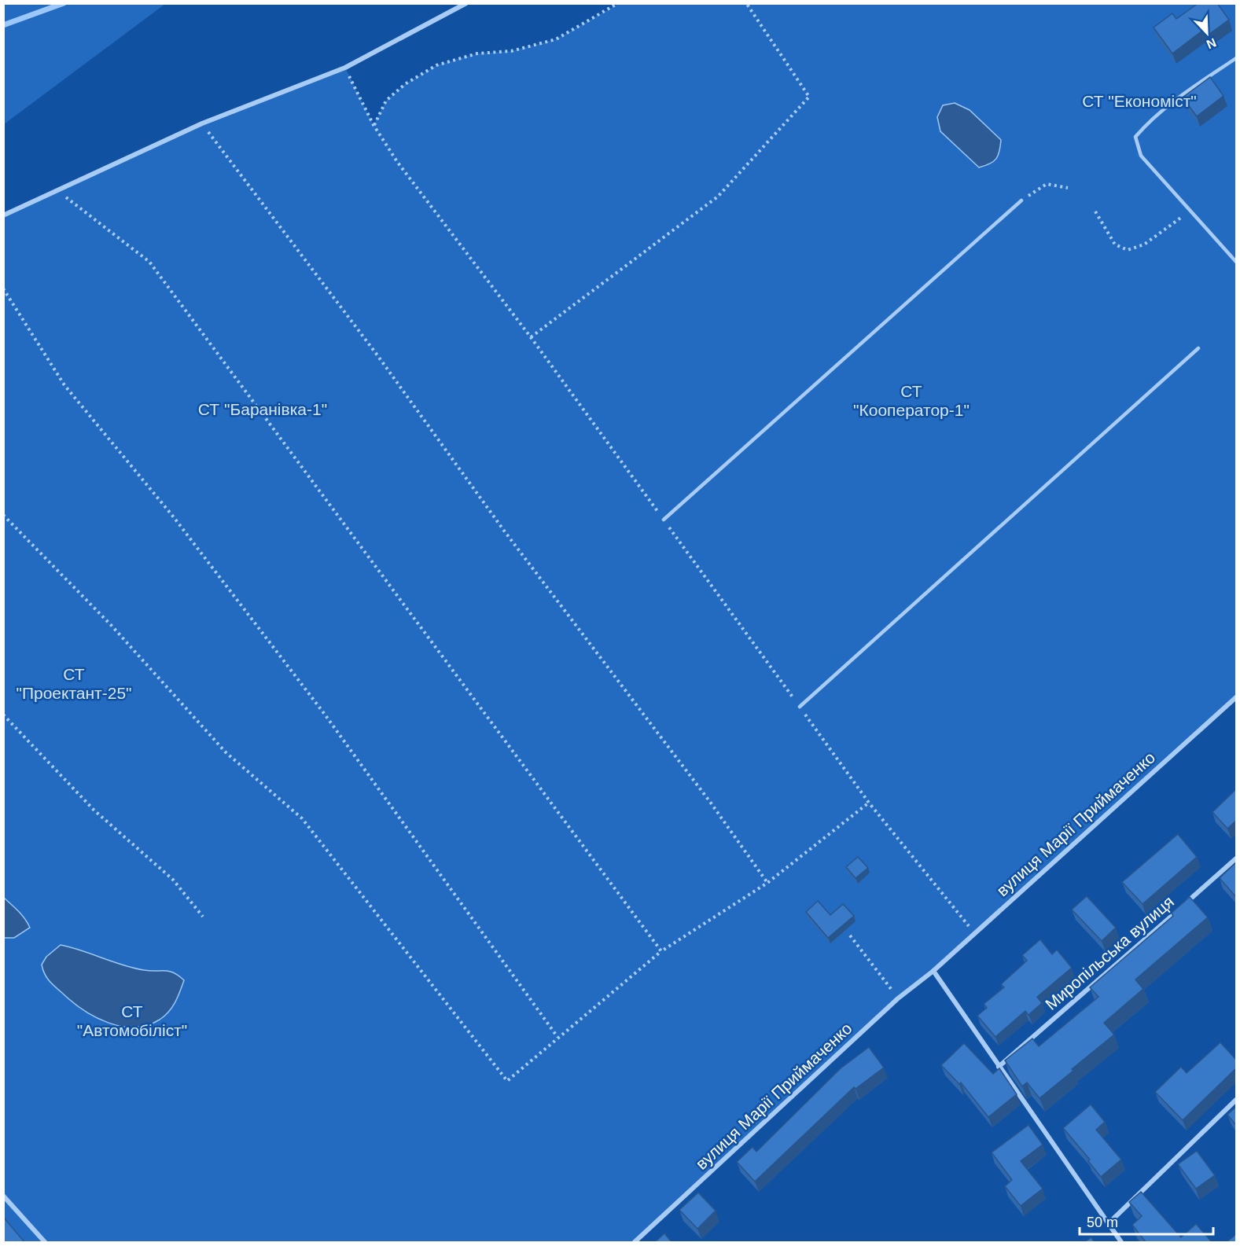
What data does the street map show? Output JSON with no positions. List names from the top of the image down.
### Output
{
  "streets": {
    "street": ["вулиця Марії Приймаченко", "Миропільська вулиця"]
  },
  "parks": [
    "СТ \"Економіст\"",
    "СТ \"Кооператор-1\"",
    "СТ \"Баранівка-1\"",
    "СТ \"Проектант-25\"",
    "СТ \"Автомобіліст\""
  ],
  "scale_bar": "50 m",
  "north": "bottom right"
}
